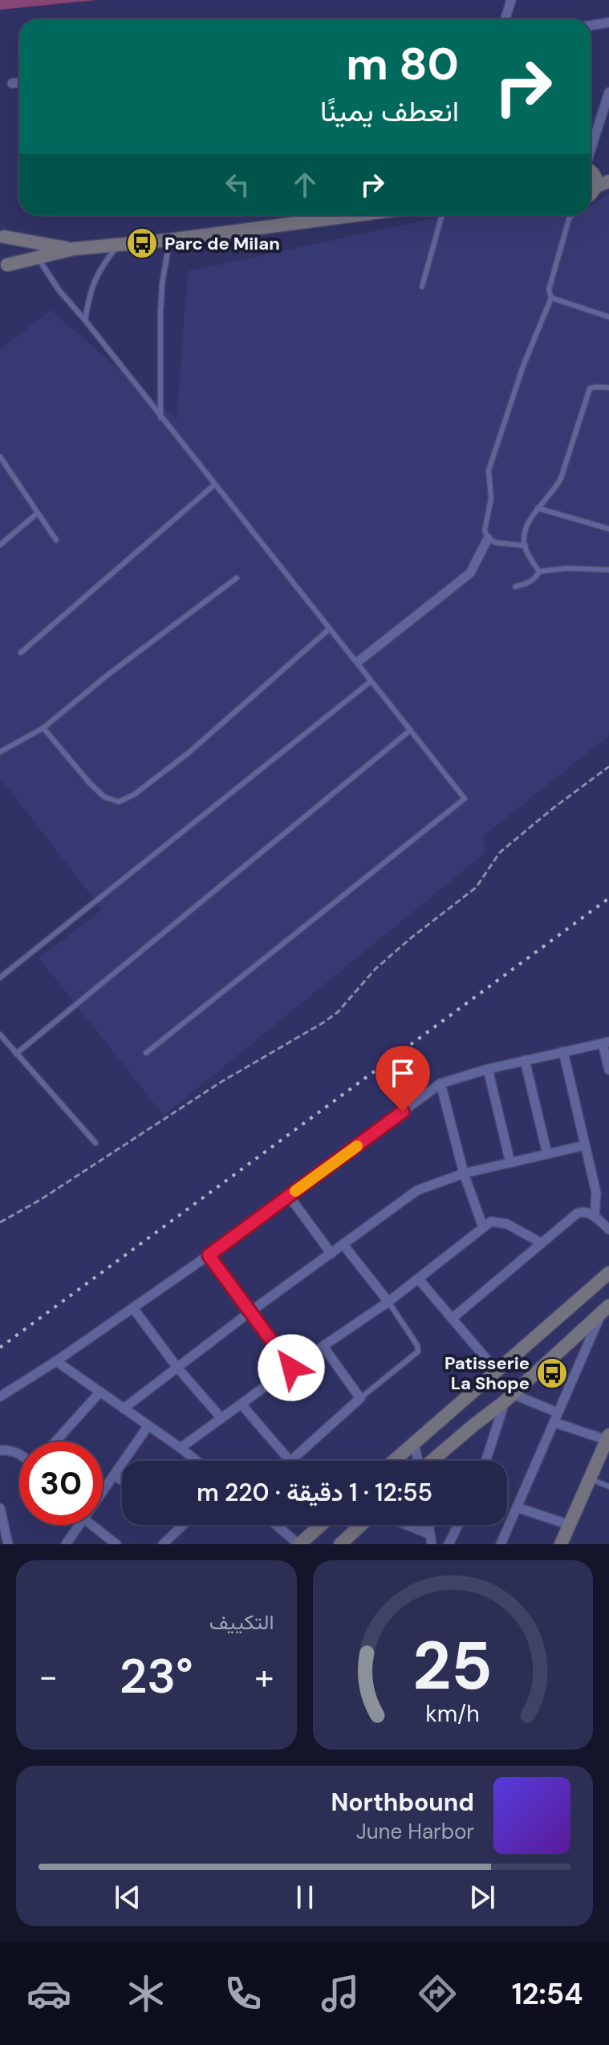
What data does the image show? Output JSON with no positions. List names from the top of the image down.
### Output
{
  "places": {
    "bus stop": ["Parc de Milan", "Patisserie La Shope"]
  },
  "page": {
    "turn": ["80 m", "انعطف يمينًا"],
    "limit": "30",
    "trip": "12:55 · 1 دقيقة · 220 m",
    "tile": "التكييف",
    "heat": ["−", "23°", "+"],
    "song": ["Northbound", "June Harbor"],
    "tabs": "12:54",
    "gauge": ["25", "km/h"]
  }
}
